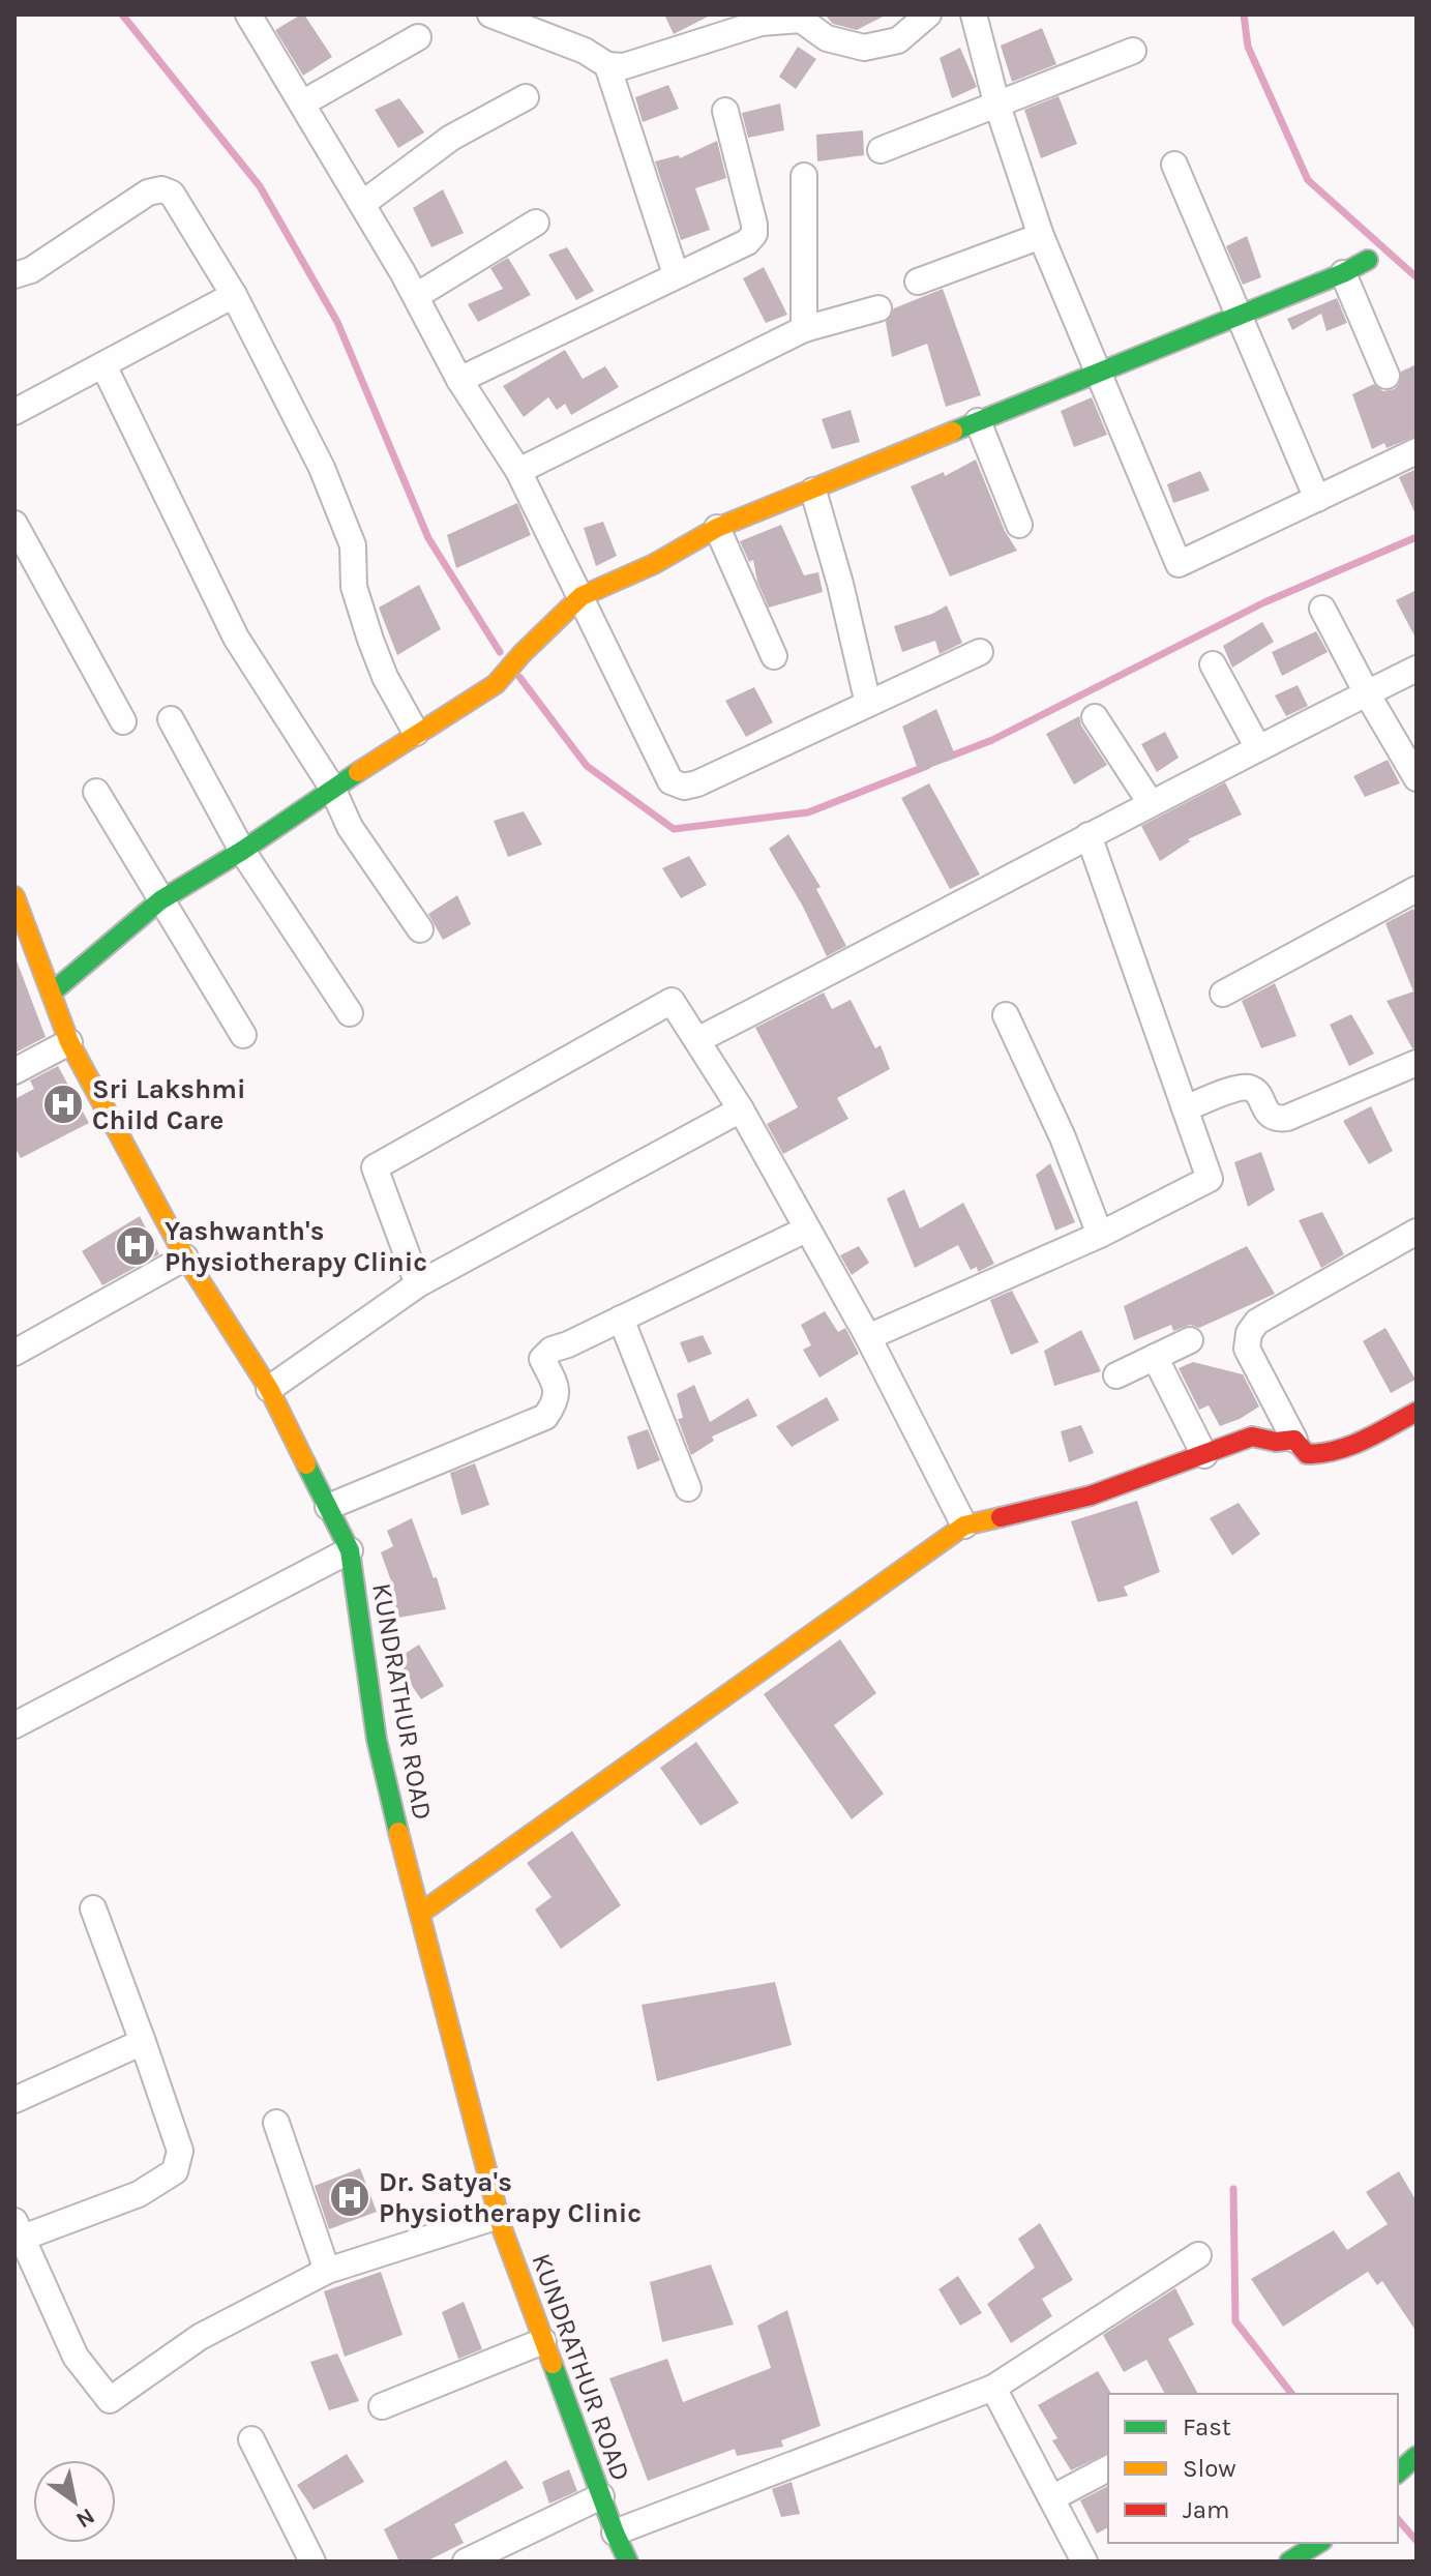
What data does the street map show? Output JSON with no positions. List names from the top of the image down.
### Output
{
  "streets": {
    "street": ["KUNDRATHUR ROAD"]
  },
  "places": {
    "hospital": ["Sri Lakshmi Child Care", "Yashwanth's Physiotherapy Clinic", "Dr. Satya's Physiotherapy Clinic"]
  },
  "legend": ["Fast", "Slow", "Jam"],
  "north": "bottom right"
}
